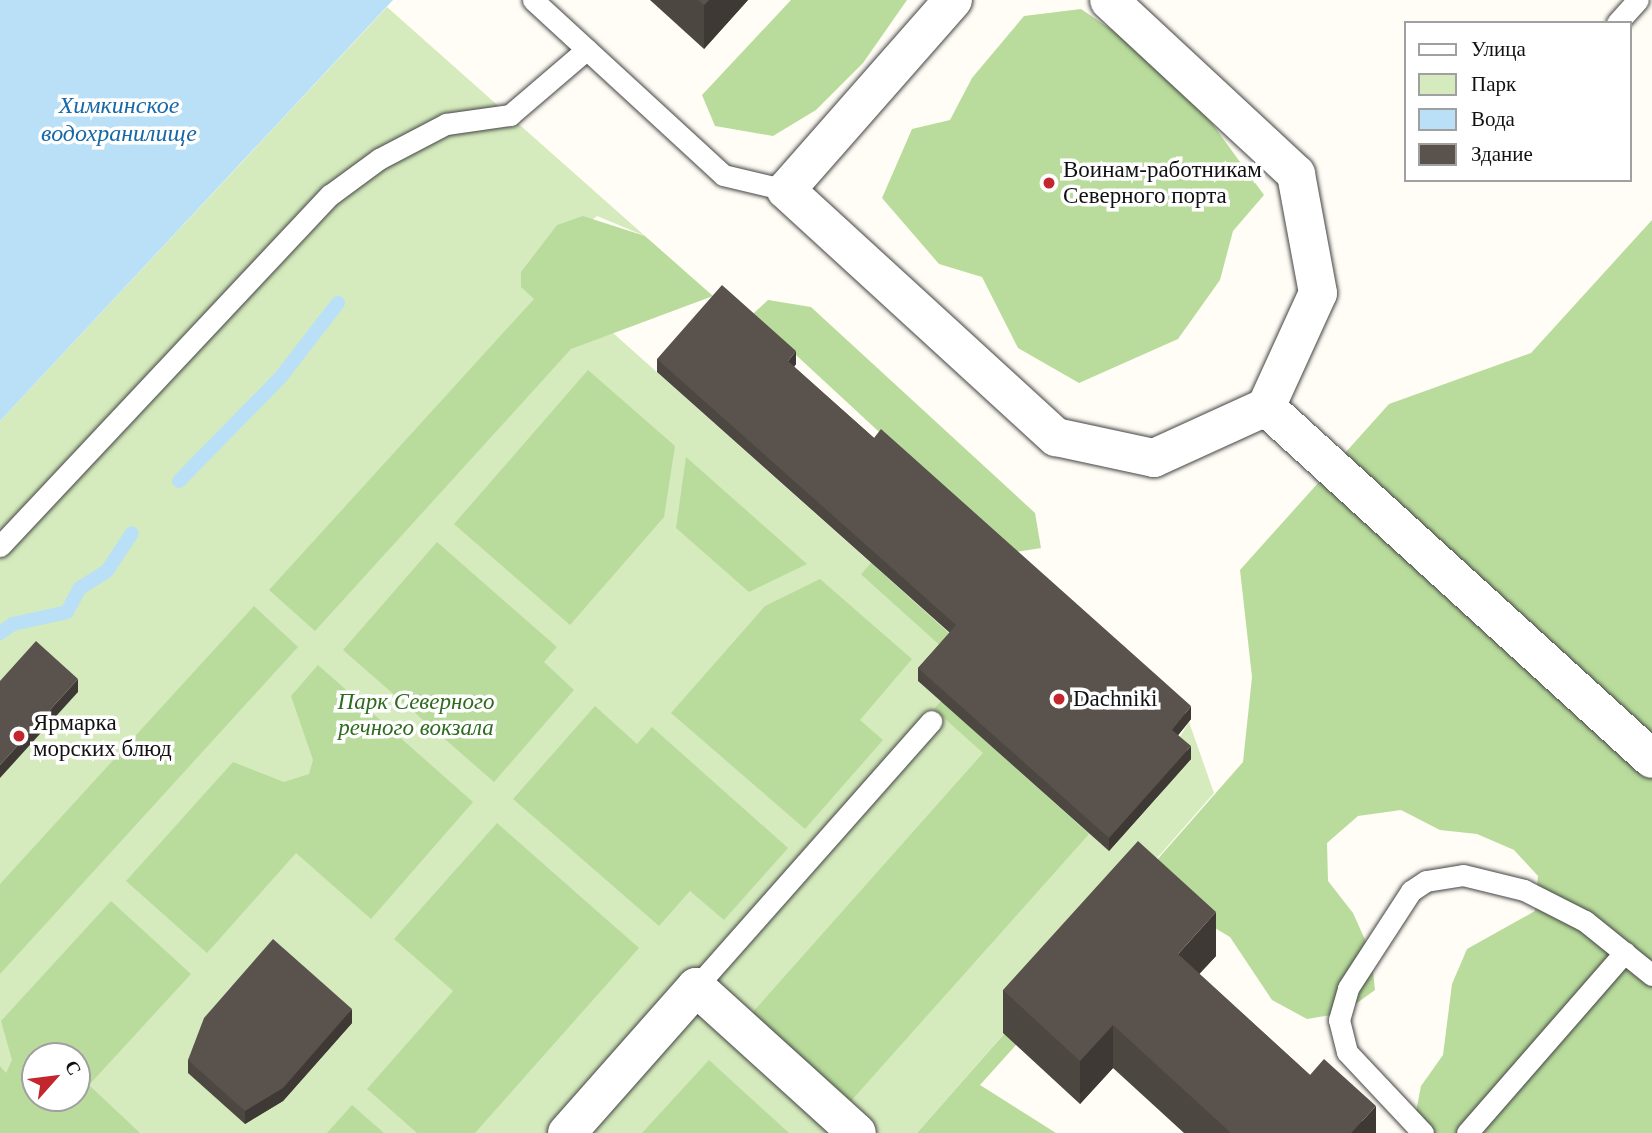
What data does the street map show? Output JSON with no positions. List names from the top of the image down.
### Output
{
  "water": ["Химкинское водохранилище"],
  "parks": ["Парк Северного речного вокзала"],
  "places": ["Воинам-работникам Северного порта", "Dachniki", "Ярмарка морских блюд"],
  "legend": [
    "Улица",
    "Парк",
    "Вода",
    "Здание"
  ],
  "north": "top right"
}
